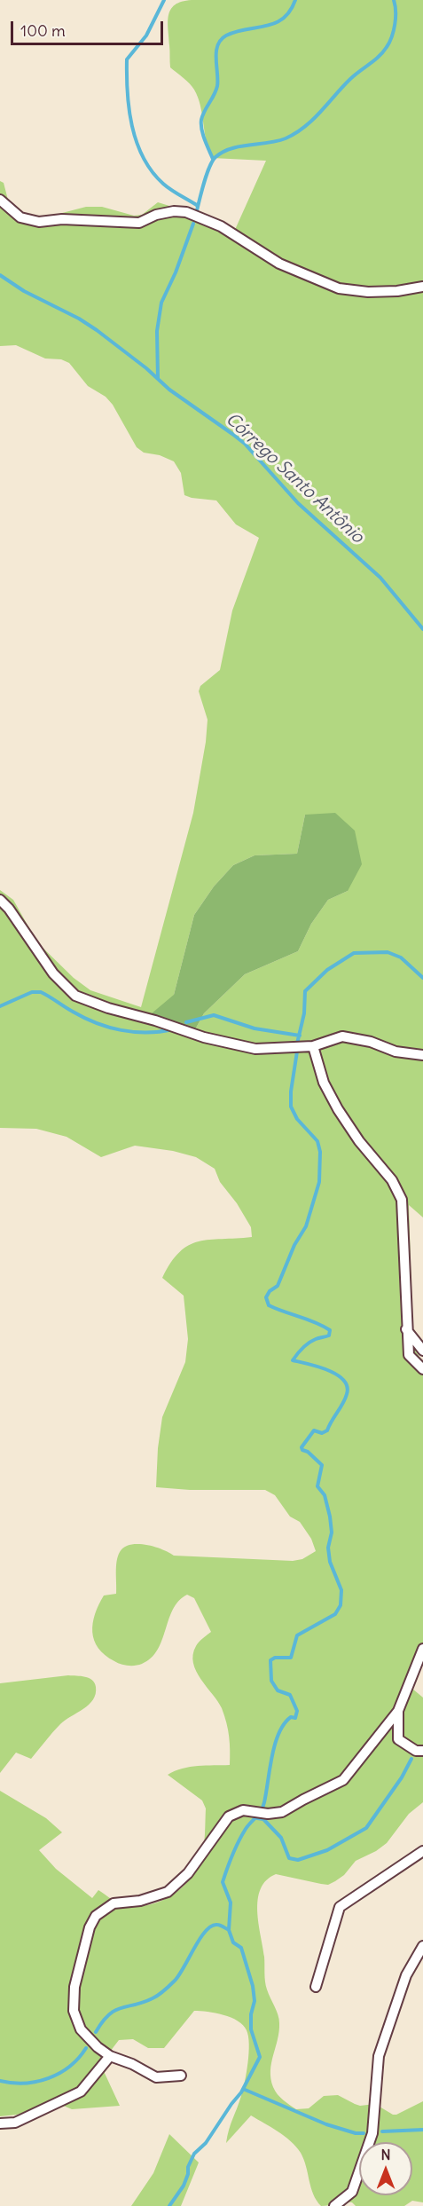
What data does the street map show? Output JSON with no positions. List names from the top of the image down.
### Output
{
  "water": ["Córrego Santo Antônio"],
  "scale_bar": "100 m",
  "north": "top"
}
